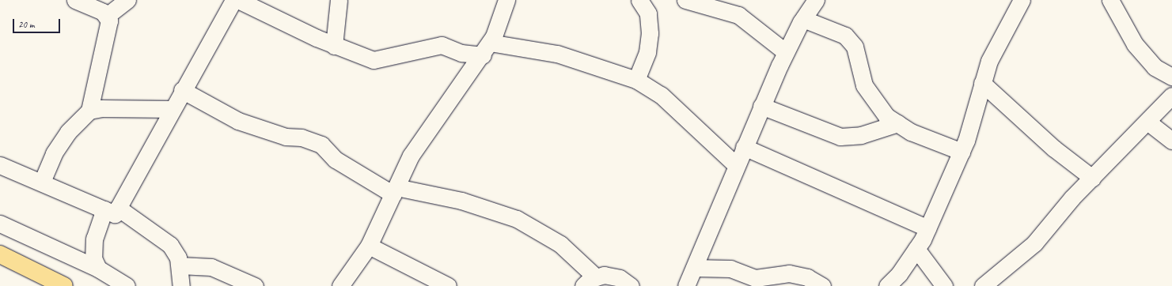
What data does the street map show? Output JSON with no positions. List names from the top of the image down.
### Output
{
  "scale_bar": "20 m"
}
